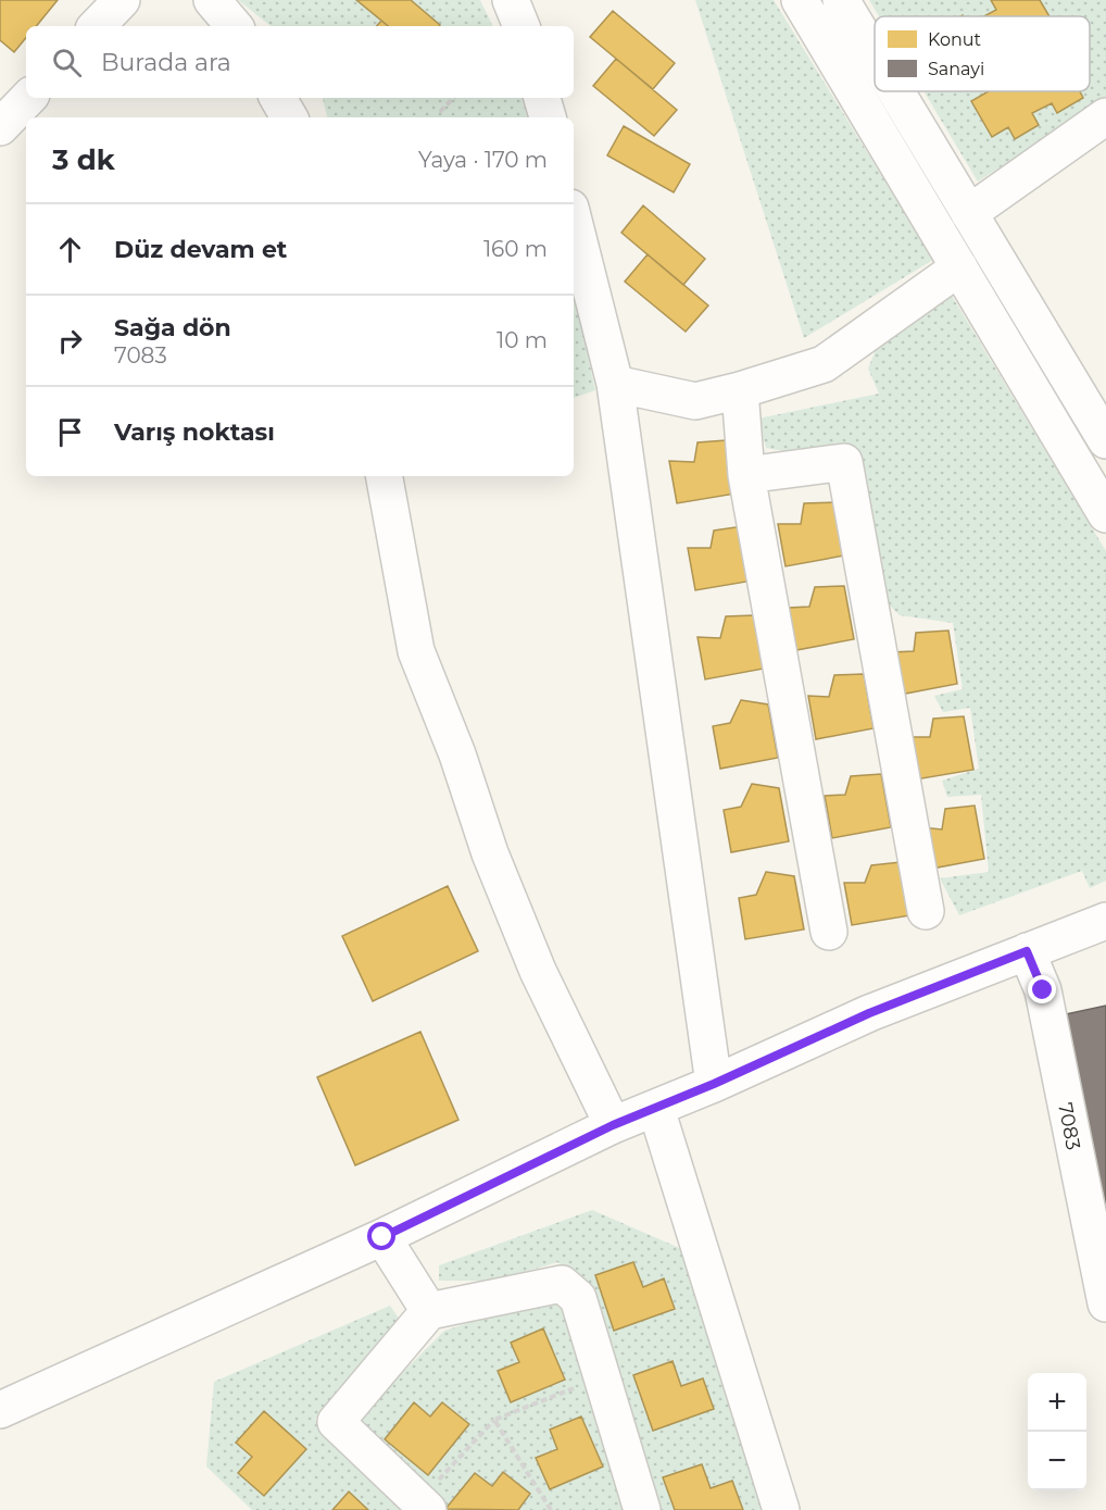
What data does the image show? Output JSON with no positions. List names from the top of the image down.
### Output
{
  "streets": {
    "street": ["7083"]
  },
  "legend": ["Konut", "Sanayi"],
  "page": {
    "search": "Burada ara",
    "heading": ["3 dk", "Yaya · 170 m"],
    "list": [
      ["Düz devam et", "160 m"],
      ["Sağa dön", "7083", "10 m"],
      "Varış noktası"
    ],
    "map_buttons": ["+", "−"]
  }
}
